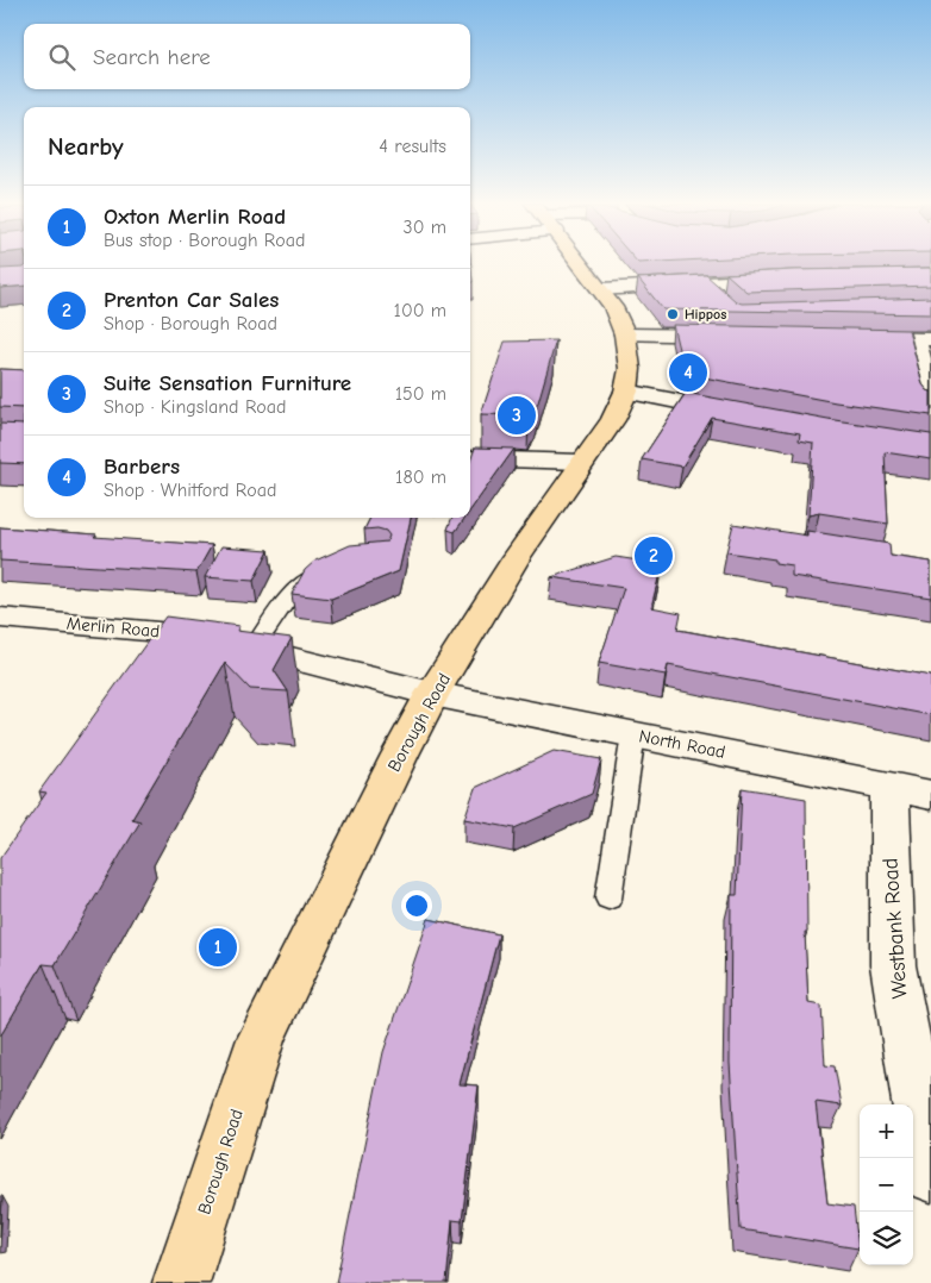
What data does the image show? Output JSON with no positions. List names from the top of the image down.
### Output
{
  "streets": {
    "highway": ["Borough Road"],
    "street": ["Merlin Road", "North Road", "Westbank Road"]
  },
  "crossings": [
    ["Merlin Road", "Borough Road"],
    ["Merlin Road", "North Road"],
    ["Borough Road", "North Road"],
    ["North Road", "Westbank Road"]
  ],
  "places": ["Hippos"],
  "page": {
    "search": "Search here",
    "heading": ["Nearby", "4 results"],
    "list": [
      {
        "mark": "1",
        "name": "Oxton Merlin Road",
        "note": "Bus stop · Borough Road",
        "value": "30 m"
      },
      {
        "mark": "2",
        "name": "Prenton Car Sales",
        "note": "Shop · Borough Road",
        "value": "100 m"
      },
      {
        "mark": "3",
        "name": "Suite Sensation Furniture",
        "note": "Shop · Kingsland Road",
        "value": "150 m"
      },
      {
        "mark": "4",
        "name": "Barbers",
        "note": "Shop · Whitford Road",
        "value": "180 m"
      }
    ],
    "pins": [
      "4",
      "3",
      "2",
      "1"
    ],
    "map_buttons": ["+", "−"]
  }
}
